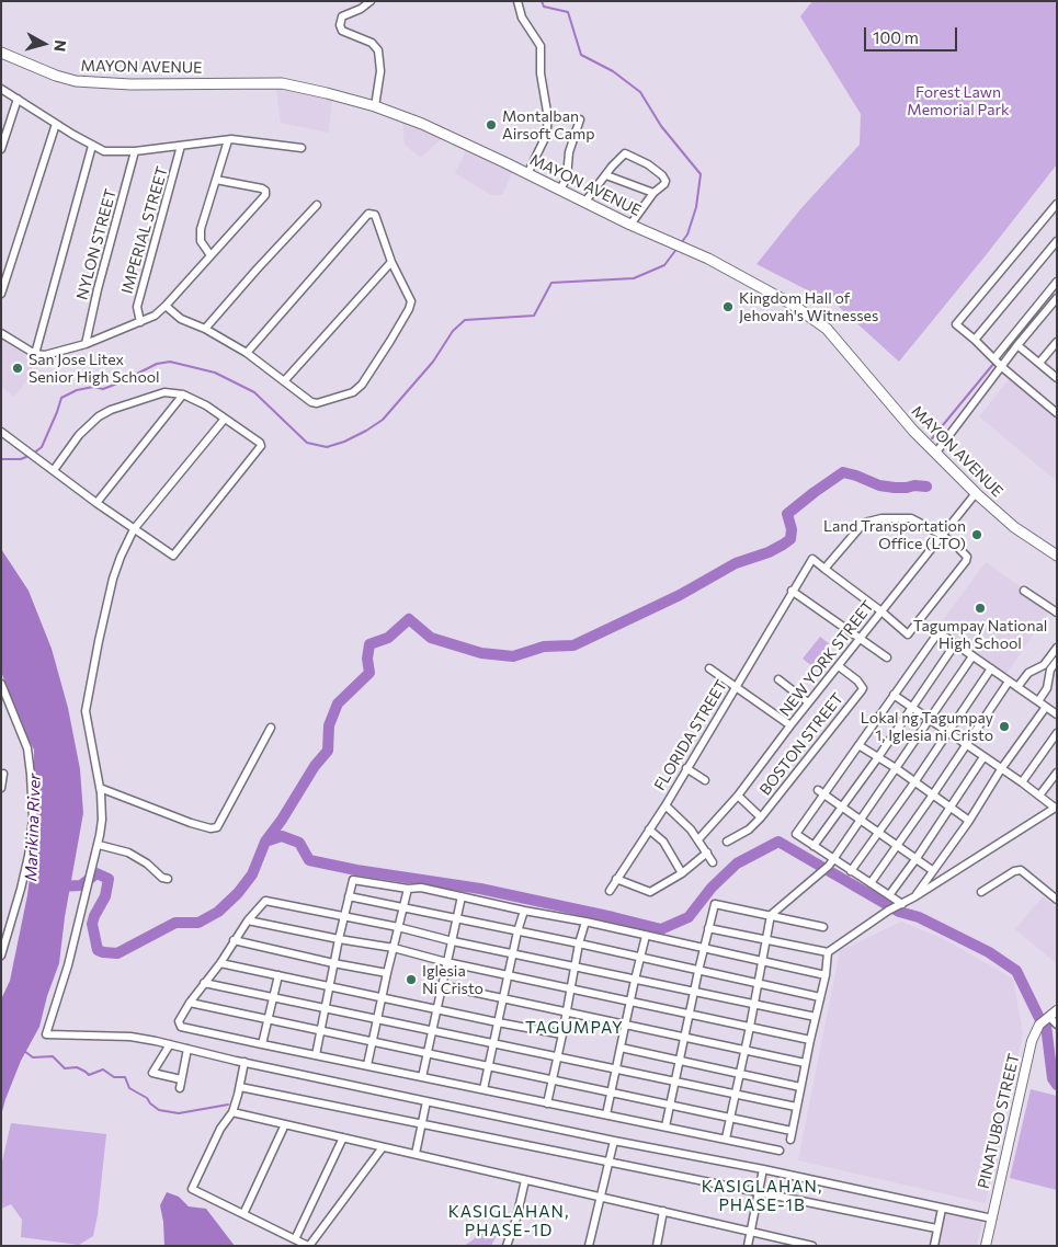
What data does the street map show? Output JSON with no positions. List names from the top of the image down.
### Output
{
  "streets": {
    "main road": ["MAYON AVENUE"],
    "street": [
      "IMPERIAL STREET",
      "NYLON STREET",
      "NEW YORK STREET",
      "FLORIDA STREET",
      "BOSTON STREET",
      "PINATUBO STREET"
    ]
  },
  "crossings": [
    ["MAYON AVENUE", "NEW YORK STREET"],
    ["NEW YORK STREET", "BOSTON STREET"]
  ],
  "districts": ["TAGUMPAY", "KASIGLAHAN, PHASE-1B", "KASIGLAHAN, PHASE-1D"],
  "water": ["Marikina River"],
  "parks": ["Forest Lawn Memorial Park"],
  "places": [
    "Montalban Airsoft Camp",
    "Kingdom Hall of Jehovah's Witnesses",
    "San Jose Litex Senior High School",
    "Land Transportation Office (LTO)",
    "Tagumpay National High School",
    "Lokal ng Tagumpay 1, Iglesia ni Cristo",
    "Iglesia Ni Cristo"
  ],
  "scale_bar": "100 m",
  "north": "right"
}
